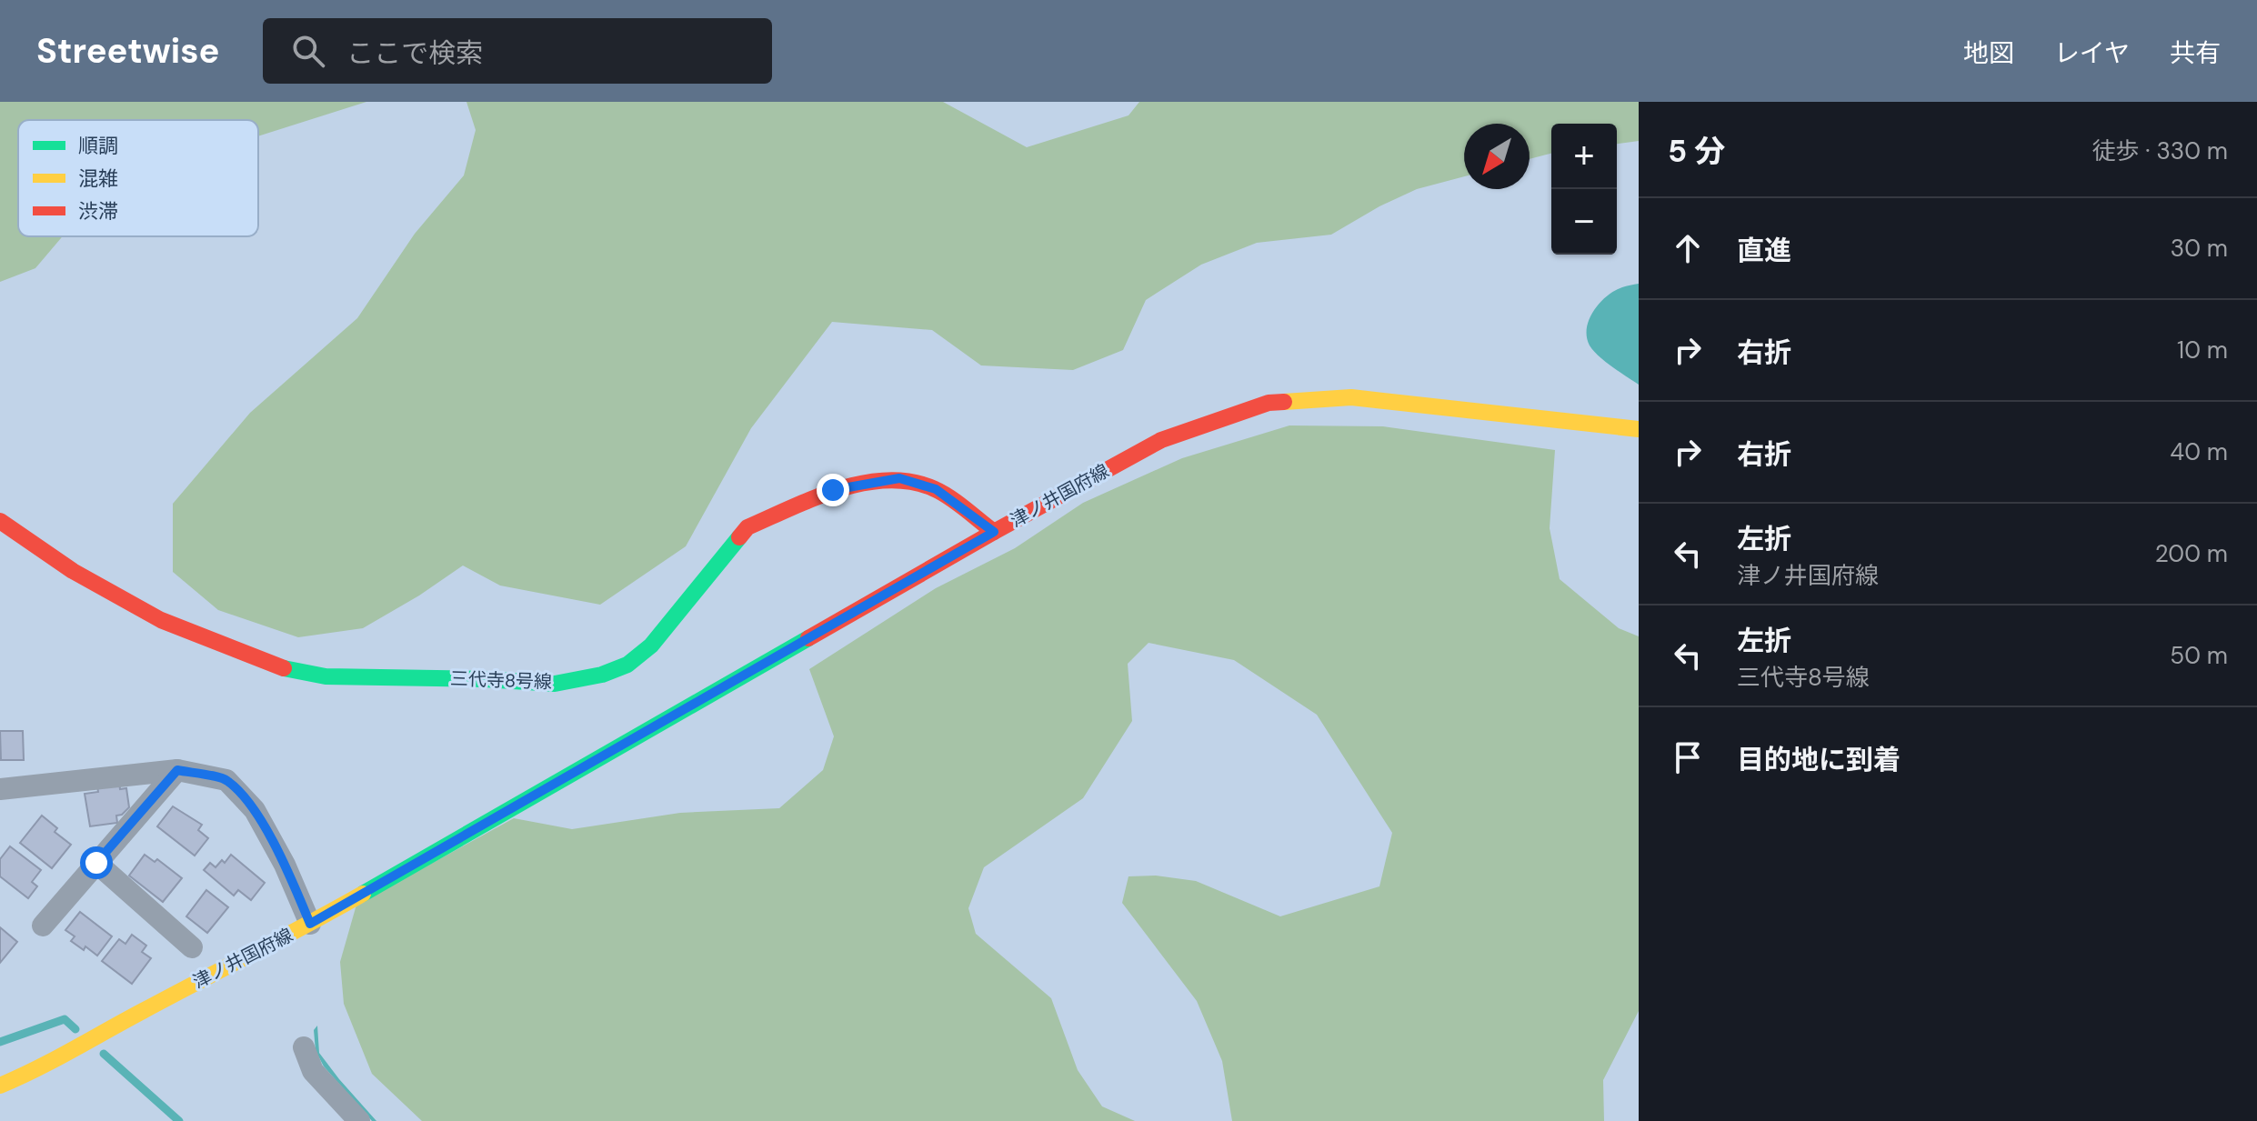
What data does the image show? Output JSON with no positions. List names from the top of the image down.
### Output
{
  "streets": {
    "main road": ["津ノ井国府線", "三代寺8号線"]
  },
  "crossings": [
    ["津ノ井国府線", "三代寺8号線"]
  ],
  "legend": ["順調", "混雑", "渋滞"],
  "north": "bottom left",
  "page": {
    "header": "Streetwise",
    "search": "ここで検索",
    "nav": ["地図", "レイヤ", "共有"],
    "heading": ["5 分", "徒歩 · 330 m"],
    "map_buttons": ["+", "−"],
    "list": [
      ["直進", "30 m"],
      ["右折", "10 m"],
      ["右折", "40 m"],
      ["左折", "津ノ井国府線", "200 m"],
      ["左折", "三代寺8号線", "50 m"],
      "目的地に到着"
    ]
  }
}
